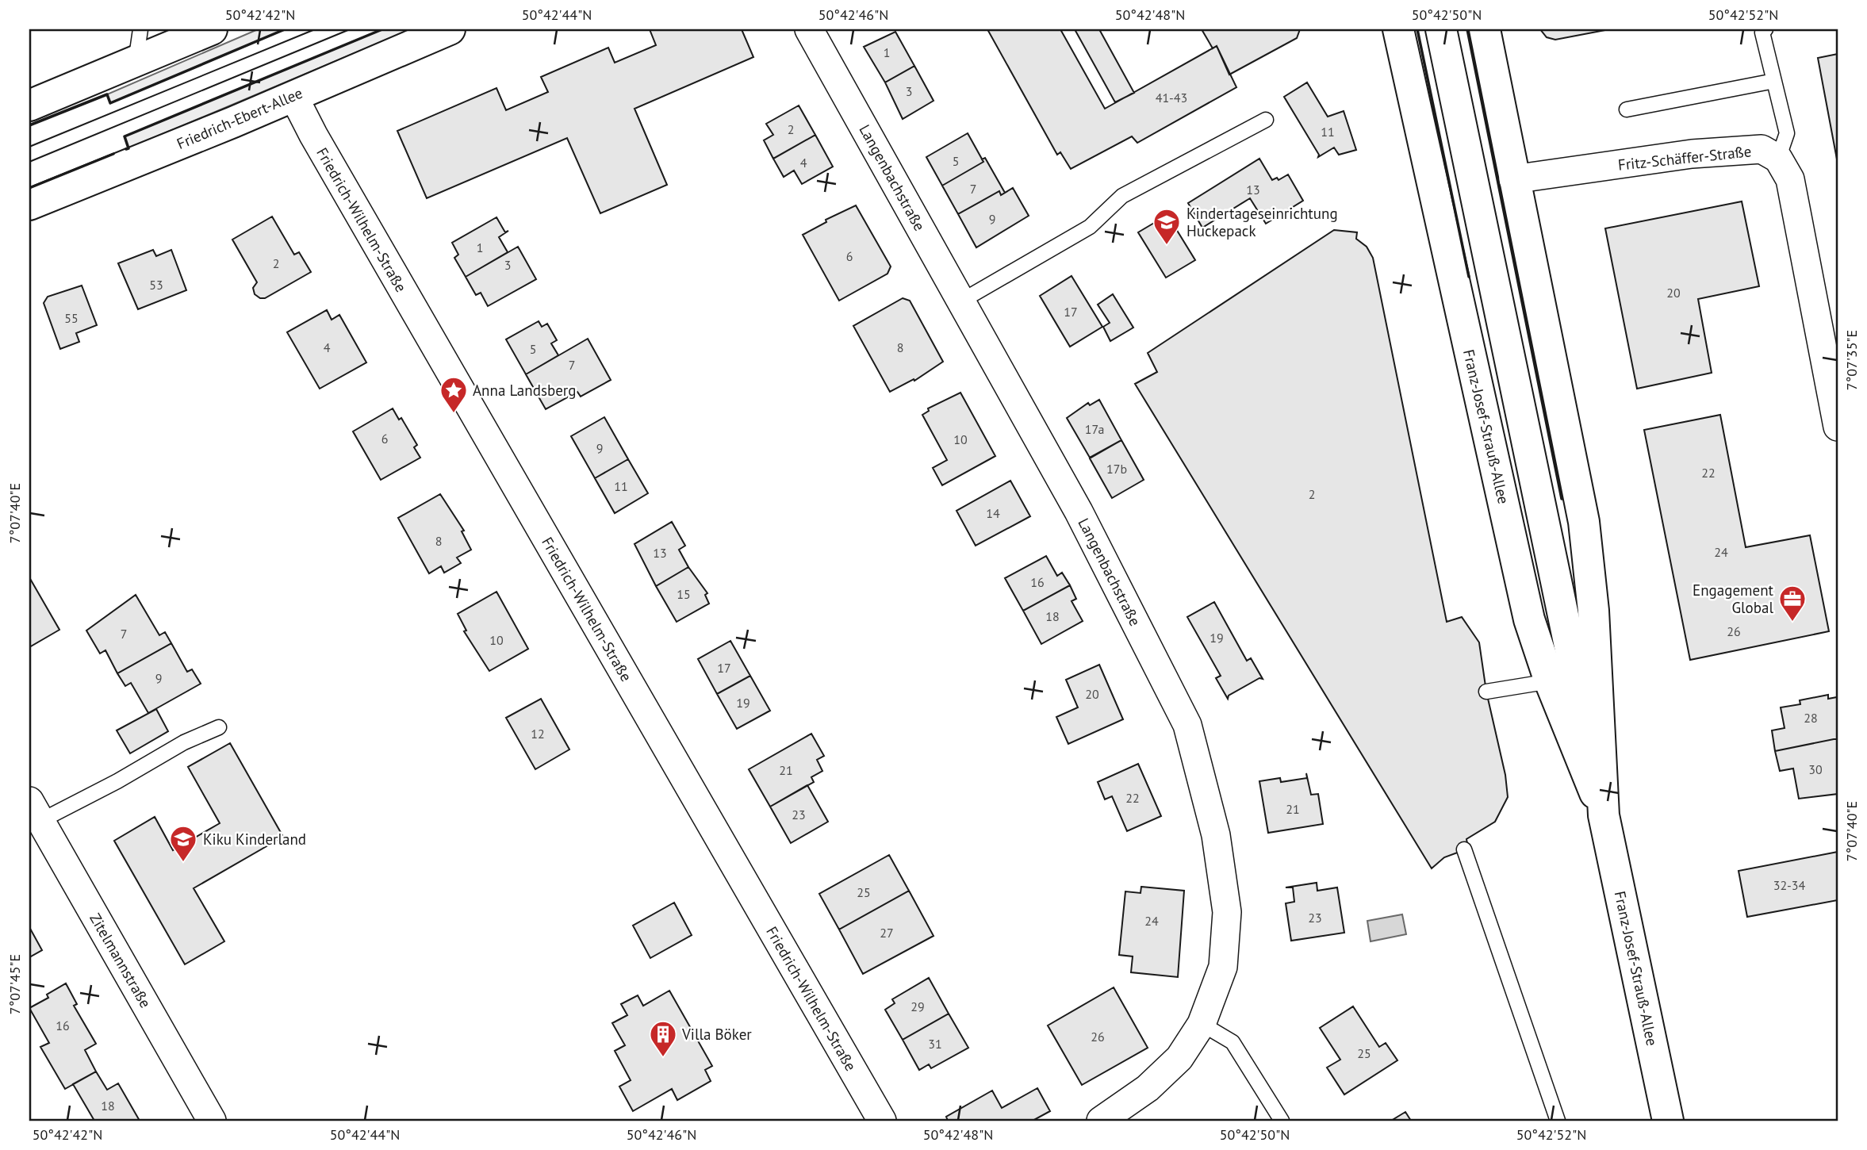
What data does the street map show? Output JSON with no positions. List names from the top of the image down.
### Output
{
  "streets": {
    "main road": ["Friedrich-Ebert-Allee", "Franz-Josef-Strauß-Allee"],
    "street": [
      "Fritz-Schäffer-Straße",
      "Langenbachstraße",
      "Friedrich-Wilhelm-Straße",
      "Zitelmannstraße"
    ]
  },
  "crossings": [
    ["Friedrich-Ebert-Allee", "Friedrich-Wilhelm-Straße"],
    ["Fritz-Schäffer-Straße", "Franz-Josef-Strauß-Allee"]
  ],
  "places": {
    "school or university": ["Kindertageseinrichtung Huckepack", "Kiku Kinderland"],
    "place": ["Anna Landsberg"],
    "office": ["Engagement Global"],
    "building": ["Villa Böker"]
  },
  "house_numbers": [
    "1",
    "3",
    "41-43",
    "2",
    "11",
    "5",
    "4",
    "7",
    "13",
    "9",
    "1",
    "6",
    "2",
    "3",
    "53",
    "20",
    "17",
    "55",
    "4",
    "8",
    "5",
    "7",
    "17a",
    "6",
    "10",
    "9",
    "17b",
    "22",
    "11",
    "2",
    "14",
    "8",
    "24",
    "13",
    "16",
    "15",
    "18",
    "26",
    "7",
    "19",
    "10",
    "17",
    "9",
    "20",
    "19",
    "28",
    "12",
    "30",
    "21",
    "22",
    "21",
    "23",
    "32-34",
    "25",
    "23",
    "24",
    "27",
    "29",
    "16",
    "26",
    "31",
    "25",
    "18"
  ],
  "coordinates": [
    "50°42'42\"N",
    "50°42'44\"N",
    "50°42'46\"N",
    "50°42'48\"N",
    "50°42'50\"N",
    "50°42'52\"N",
    "7°07'35\"E",
    "7°07'40\"E",
    "7°07'45\"E"
  ]
}
